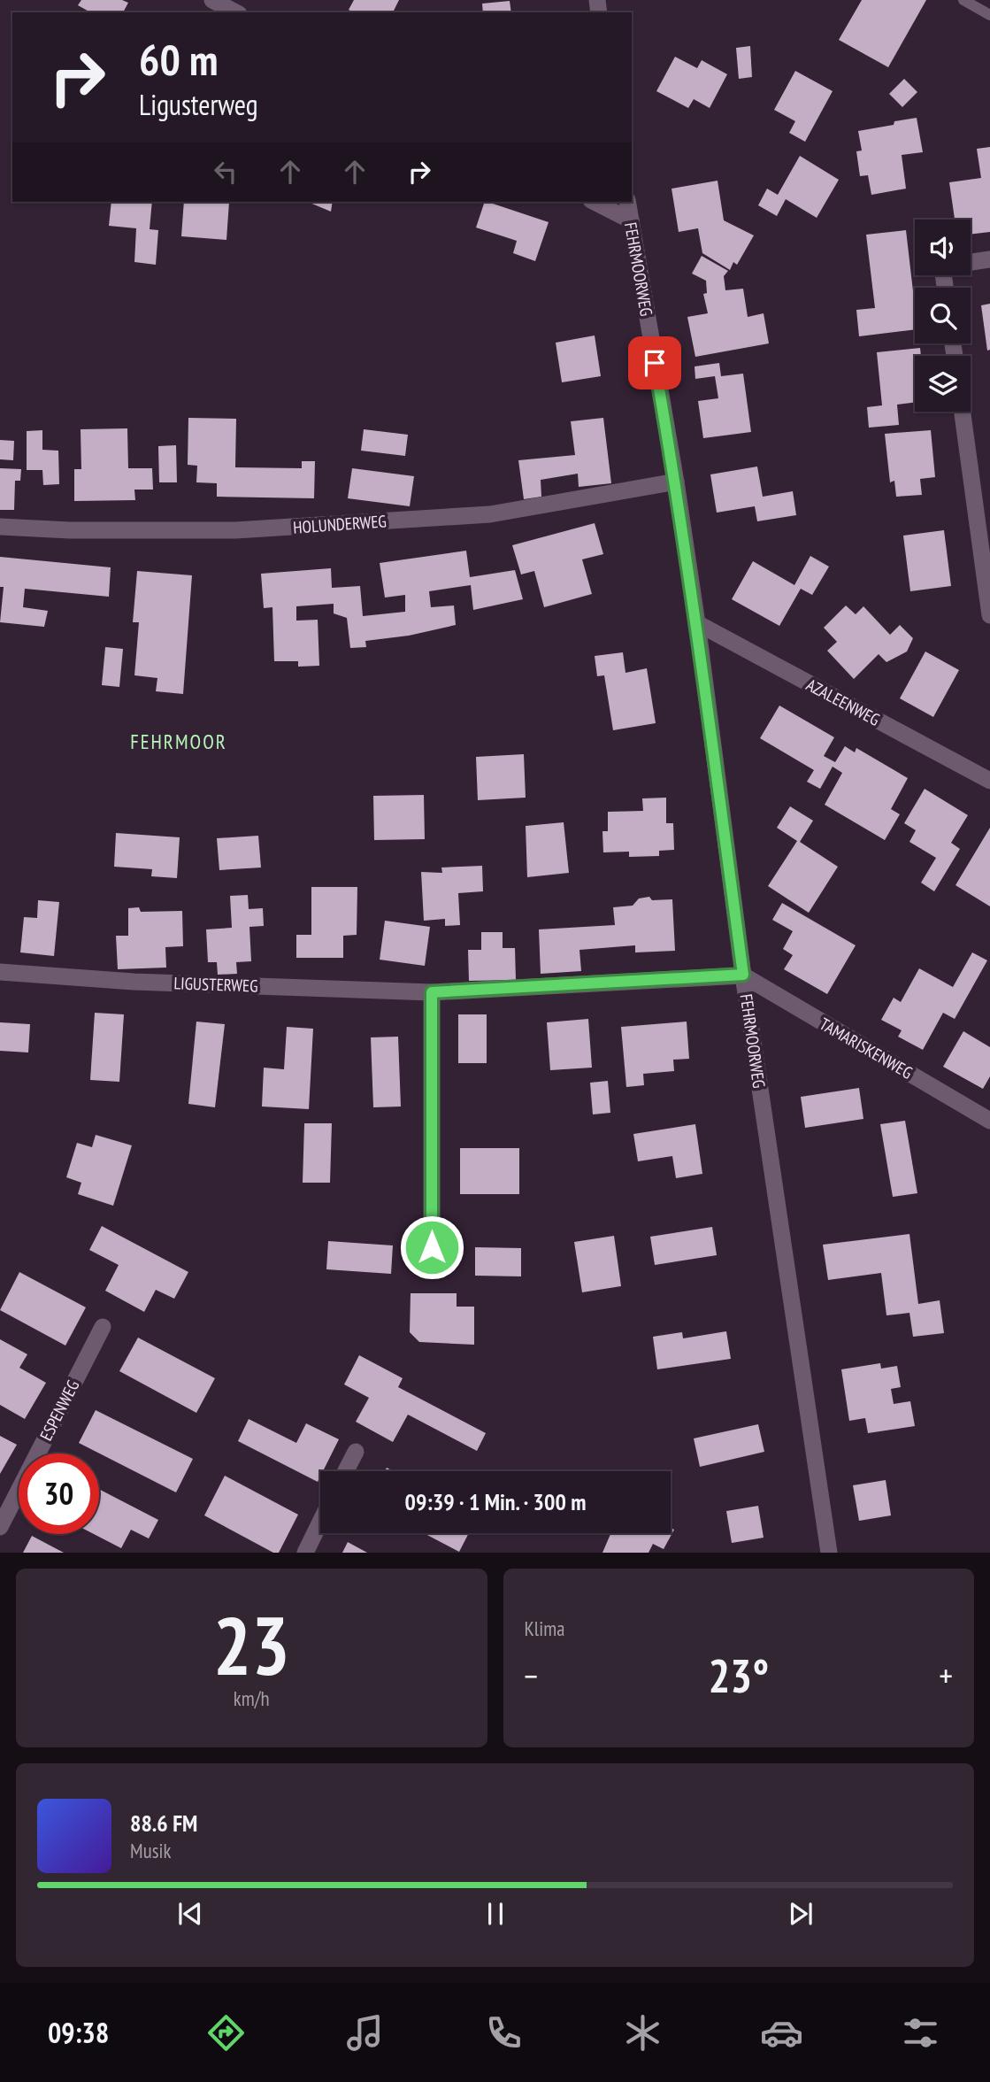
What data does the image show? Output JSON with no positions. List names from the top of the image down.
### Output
{
  "streets": {
    "street": [
      "FEHRMOORWEG",
      "HOLUNDERWEG",
      "AZALEENWEG",
      "LIGUSTERWEG",
      "TAMARISKENWEG",
      "ESPENWEG"
    ]
  },
  "crossings": [
    ["FEHRMOORWEG", "HOLUNDERWEG"],
    ["FEHRMOORWEG", "AZALEENWEG"],
    ["FEHRMOORWEG", "LIGUSTERWEG"],
    ["FEHRMOORWEG", "TAMARISKENWEG"],
    ["LIGUSTERWEG", "TAMARISKENWEG"]
  ],
  "districts": ["FEHRMOOR"],
  "page": {
    "turn": ["60 m", "Ligusterweg"],
    "limit": "30",
    "trip": "09:39 · 1 Min. · 300 m",
    "tile": [
      ["23", "km/h"],
      "Klima"
    ],
    "heat": ["−", "23°", "+"],
    "song": ["88.6 FM", "Musik"],
    "tabs": "09:38"
  }
}
